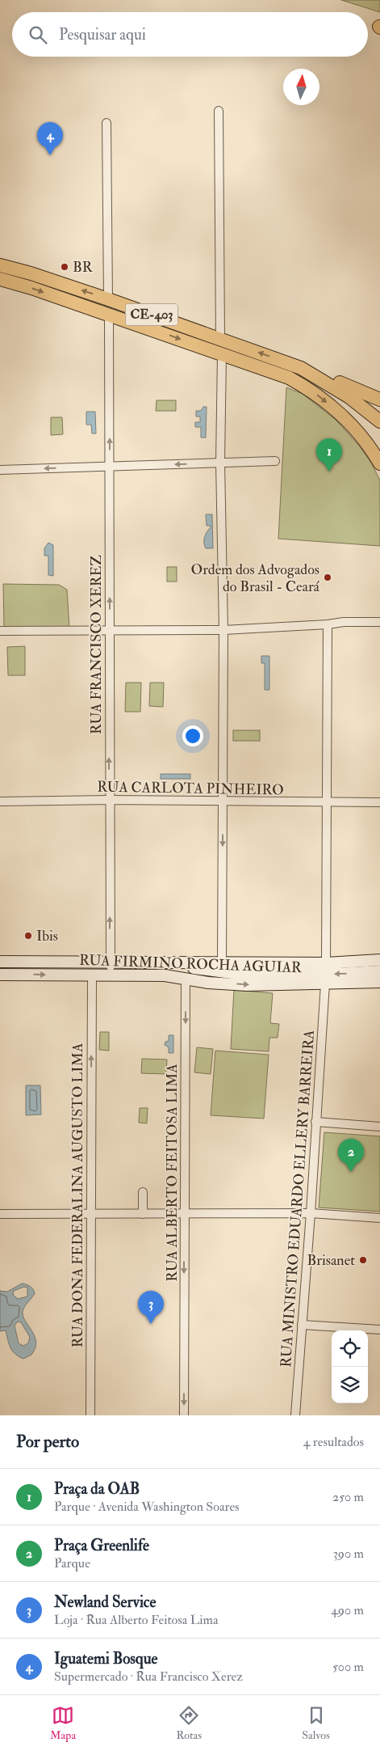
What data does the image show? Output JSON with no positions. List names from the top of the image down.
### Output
{
  "streets": {
    "main road": ["CE-403"],
    "street": [
      "RUA FRANCISCO XEREZ",
      "RUA CARLOTA PINHEIRO",
      "RUA FIRMINO ROCHA AGUIAR",
      "RUA ALBERTO FEITOSA LIMA",
      "RUA DONA FEDERALINA AUGUSTO LIMA",
      "RUA MINISTRO EDUARDO ELLERY BARREIRA"
    ]
  },
  "crossings": [
    ["CE-403", "RUA FRANCISCO XEREZ"],
    ["RUA FRANCISCO XEREZ", "RUA CARLOTA PINHEIRO"],
    ["RUA FRANCISCO XEREZ", "RUA FIRMINO ROCHA AGUIAR"],
    ["RUA FIRMINO ROCHA AGUIAR", "RUA ALBERTO FEITOSA LIMA"],
    ["RUA FIRMINO ROCHA AGUIAR", "RUA DONA FEDERALINA AUGUSTO LIMA"],
    ["RUA FIRMINO ROCHA AGUIAR", "RUA MINISTRO EDUARDO ELLERY BARREIRA"]
  ],
  "one_way": ["RUA FRANCISCO XEREZ", "RUA ALBERTO FEITOSA LIMA", "RUA DONA FEDERALINA AUGUSTO LIMA"],
  "places": [
    "BR",
    "Ordem dos Advogados do Brasil - Ceará",
    "Ibis",
    "Brisanet"
  ],
  "north": "top",
  "page": {
    "search": "Pesquisar aqui",
    "pins": [
      "4",
      "1",
      "2",
      "3"
    ],
    "heading": ["Por perto", "4 resultados"],
    "list": [
      {
        "mark": "1",
        "name": "Praça da OAB",
        "note": "Parque · Avenida Washington Soares",
        "value": "250 m"
      },
      {
        "mark": "2",
        "name": "Praça Greenlife",
        "note": "Parque",
        "value": "390 m"
      },
      {
        "mark": "3",
        "name": "Newland Service",
        "note": "Loja · Rua Alberto Feitosa Lima",
        "value": "490 m"
      },
      {
        "mark": "4",
        "name": "Iguatemi Bosque",
        "note": "Supermercado · Rua Francisco Xerez",
        "value": "500 m"
      }
    ],
    "nav": ["Mapa", "Rotas", "Salvos"]
  }
}
